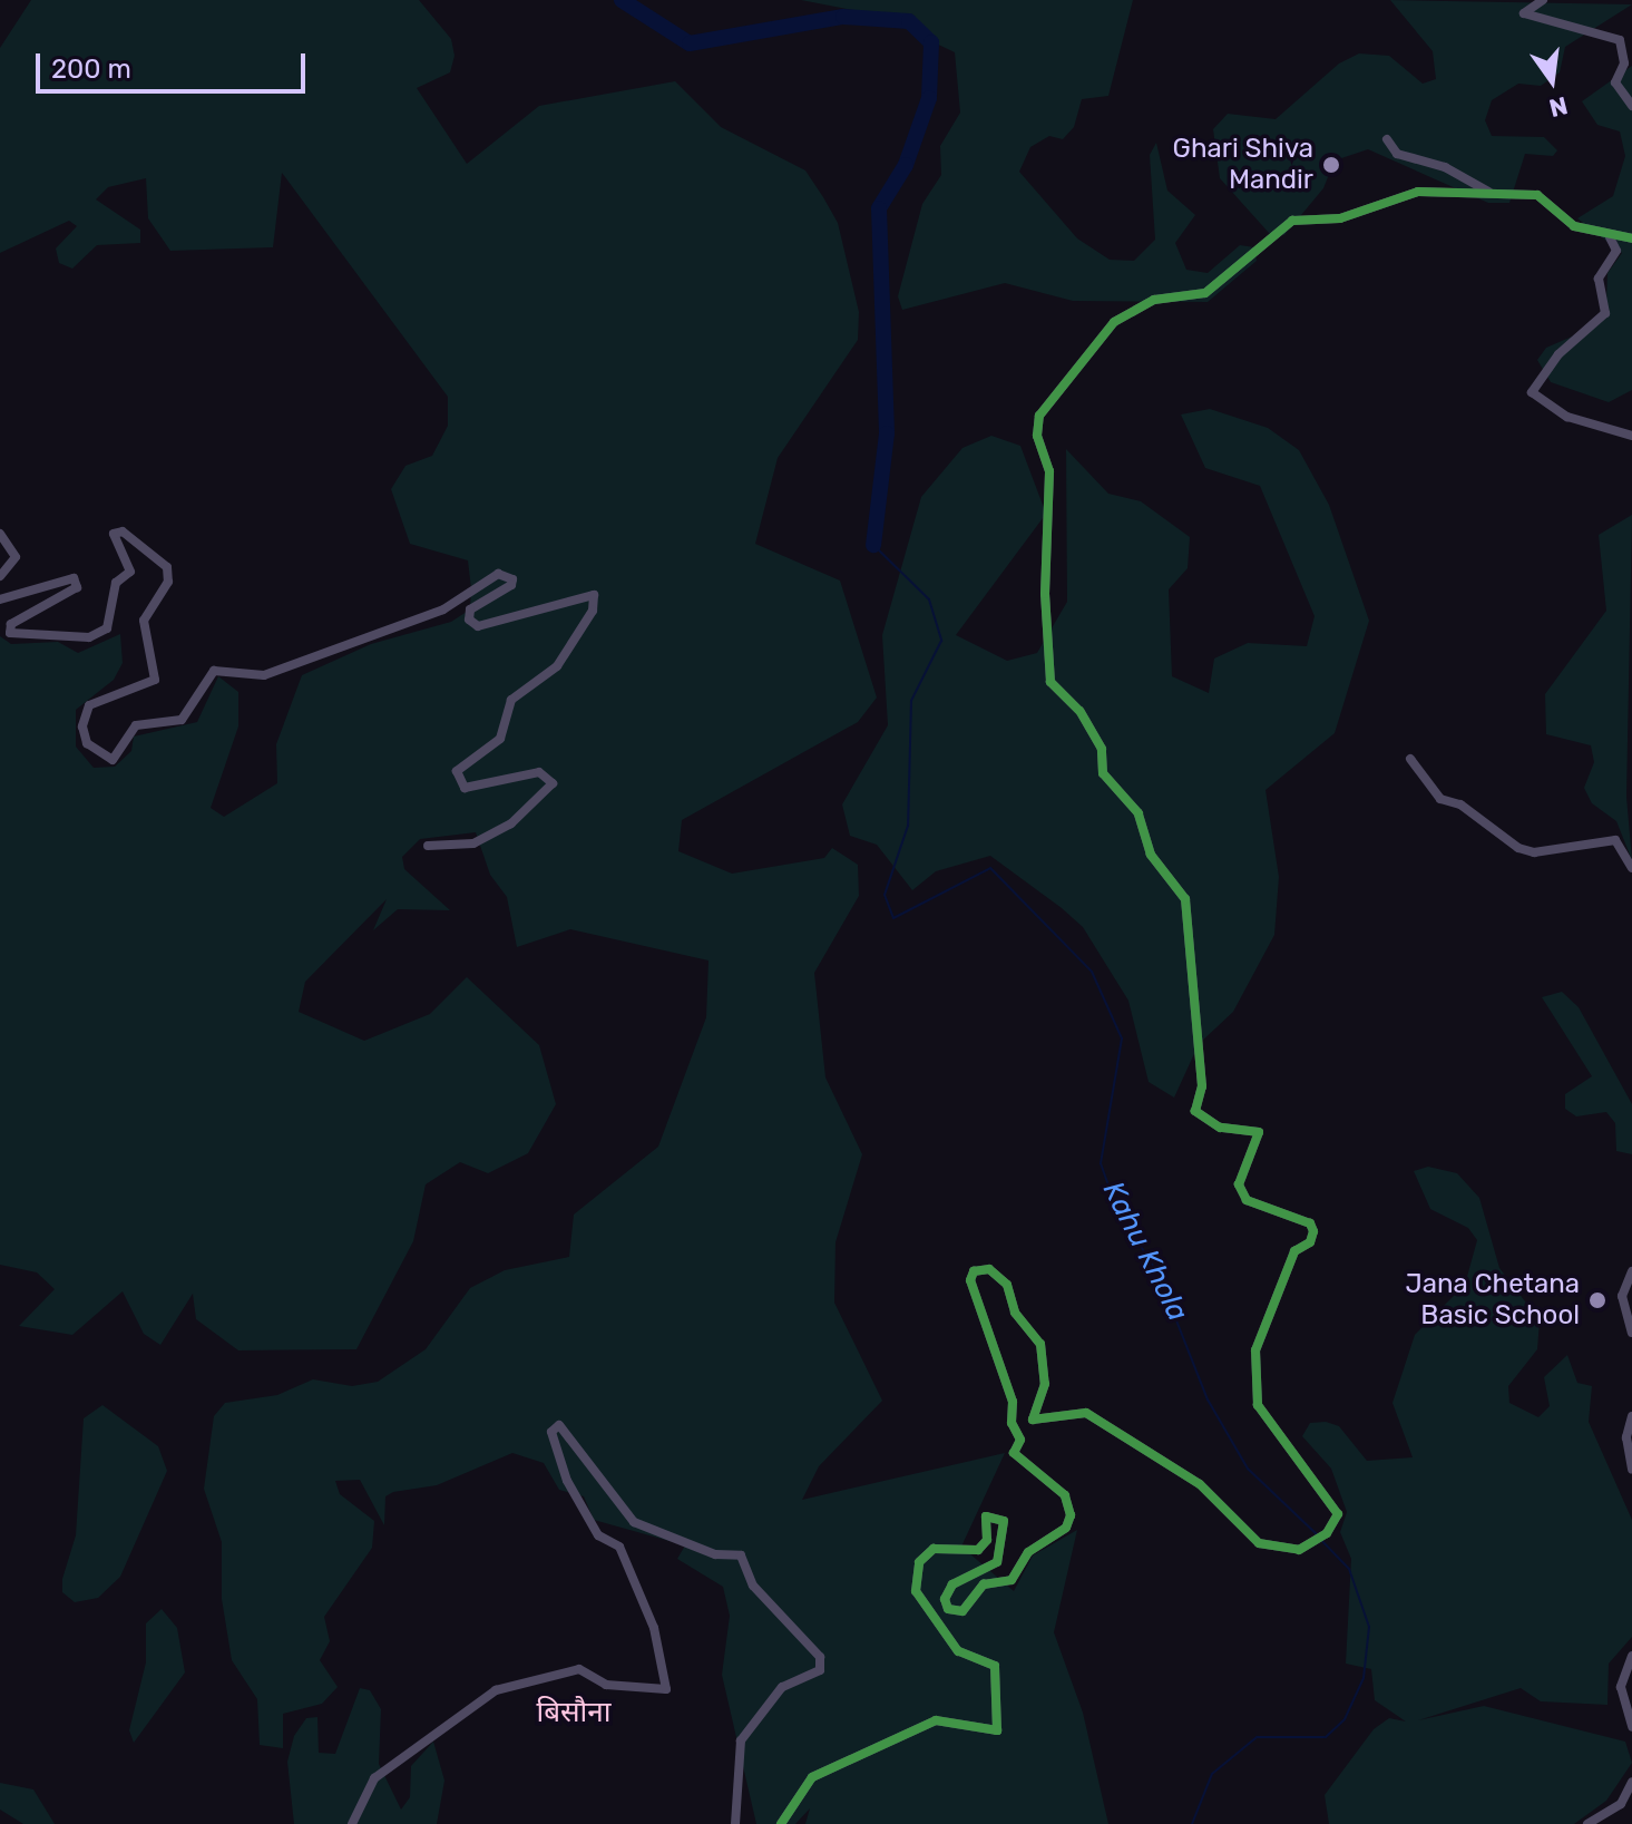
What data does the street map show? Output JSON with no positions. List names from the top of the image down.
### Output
{
  "districts": ["बिसौना"],
  "water": ["Kahu Khola"],
  "places": ["Ghari Shiva Mandir", "Jana Chetana Basic School"],
  "scale_bar": "200 m",
  "north": "bottom"
}
